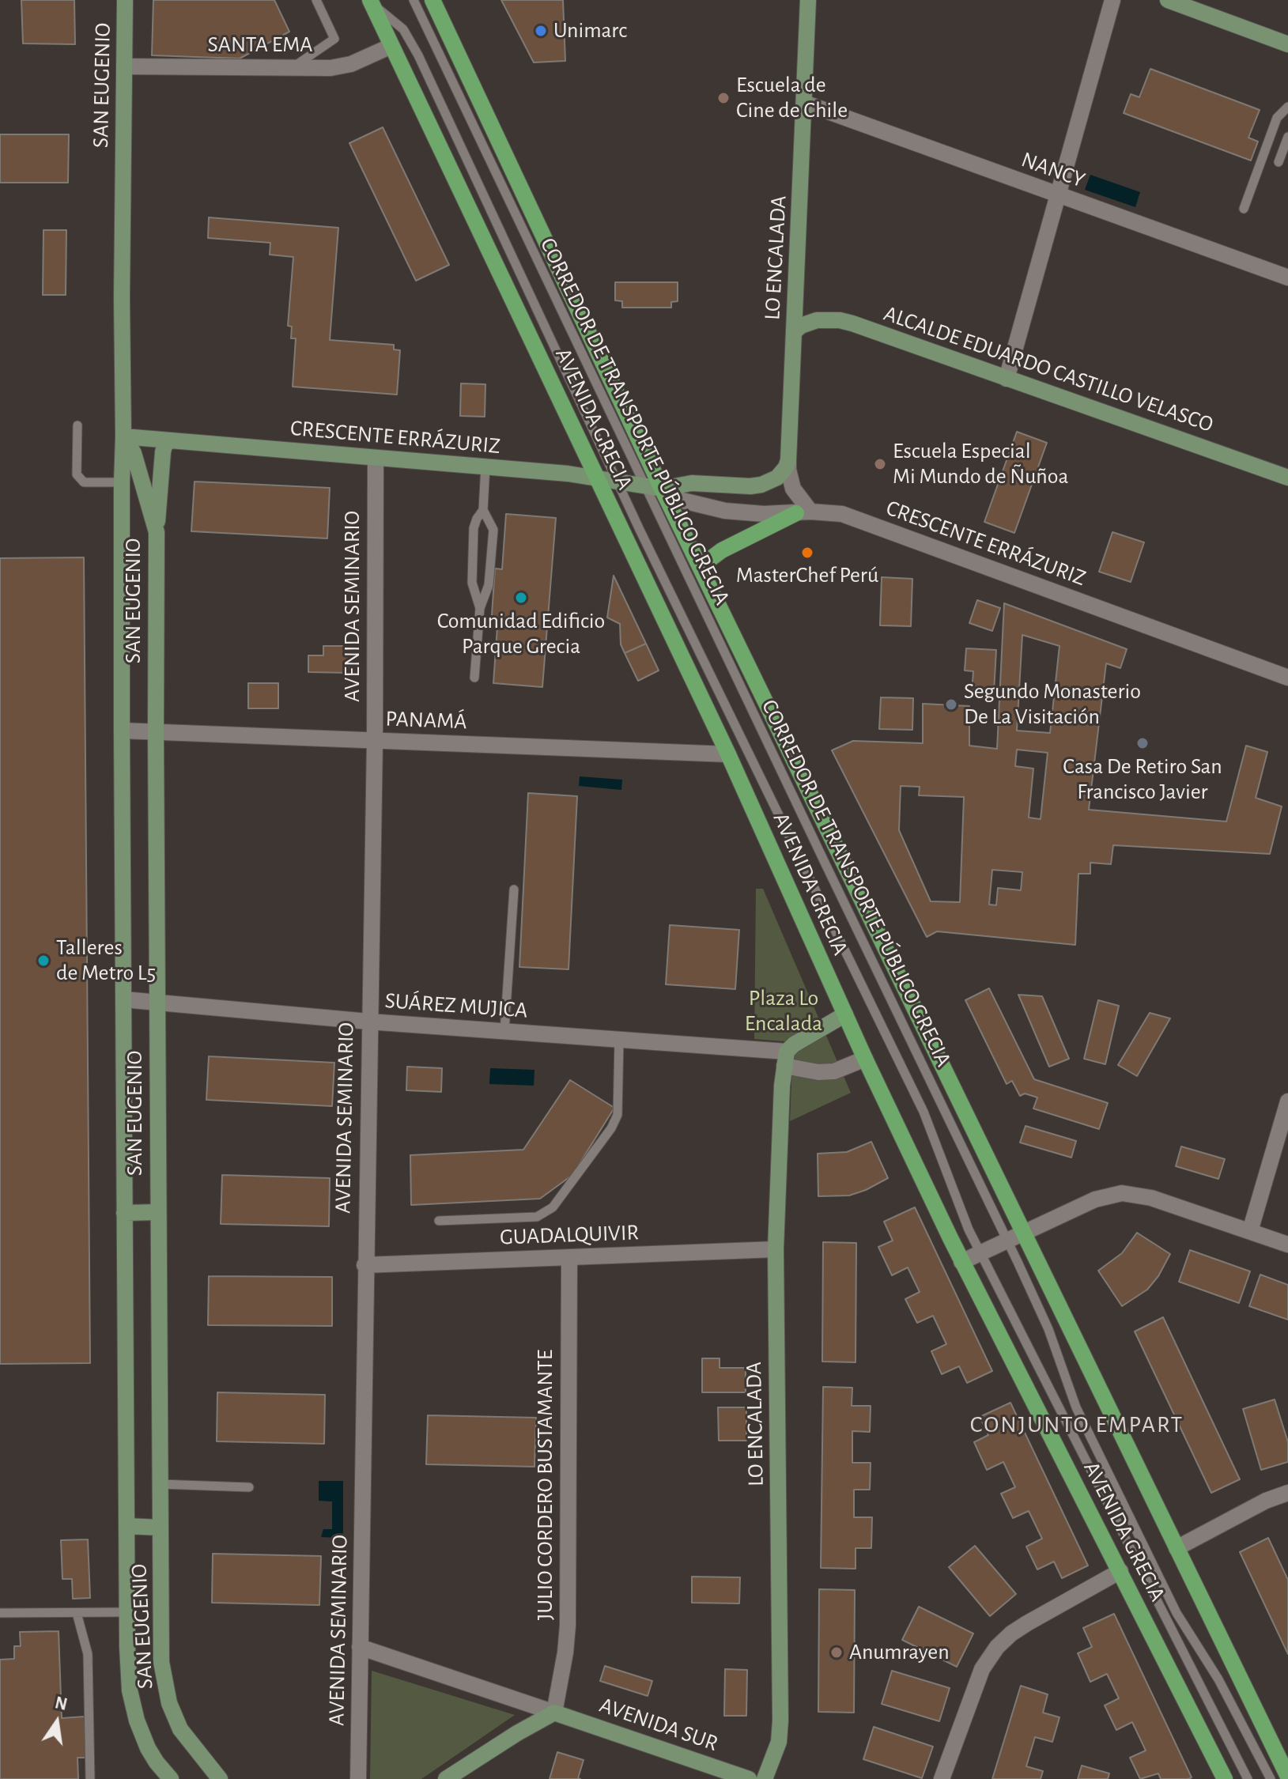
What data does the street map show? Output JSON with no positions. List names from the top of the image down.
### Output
{
  "streets": {
    "main road": [
      "SAN EUGENIO",
      "LO ENCALADA",
      "ALCALDE EDUARDO CASTILLO VELASCO",
      "AVENIDA GRECIA",
      "CRESCENTE ERRÁZURIZ",
      "AVENIDA SUR"
    ],
    "street": [
      "SANTA EMA",
      "NANCY",
      "AVENIDA SEMINARIO",
      "PANAMÁ",
      "SUÁREZ MUJICA",
      "GUADALQUIVIR",
      "JULIO CORDERO BUSTAMANTE"
    ],
    "lane": ["CORREDOR DE TRANSPORTE PÚBLICO GRECIA"]
  },
  "crossings": [
    ["SANTA EMA", "SAN EUGENIO"],
    ["SANTA EMA", "AVENIDA GRECIA"],
    ["SAN EUGENIO", "CRESCENTE ERRÁZURIZ"],
    ["SAN EUGENIO", "PANAMÁ"],
    ["SAN EUGENIO", "SUÁREZ MUJICA"],
    ["NANCY", "LO ENCALADA"],
    ["LO ENCALADA", "ALCALDE EDUARDO CASTILLO VELASCO"],
    ["LO ENCALADA", "CRESCENTE ERRÁZURIZ"],
    ["LO ENCALADA", "SUÁREZ MUJICA"],
    ["LO ENCALADA", "GUADALQUIVIR"],
    ["AVENIDA GRECIA", "CORREDOR DE TRANSPORTE PÚBLICO GRECIA"],
    ["AVENIDA GRECIA", "CRESCENTE ERRÁZURIZ"],
    ["AVENIDA GRECIA", "PANAMÁ"],
    ["CORREDOR DE TRANSPORTE PÚBLICO GRECIA", "CRESCENTE ERRÁZURIZ"],
    ["CRESCENTE ERRÁZURIZ", "AVENIDA SEMINARIO"],
    ["AVENIDA SEMINARIO", "PANAMÁ"],
    ["AVENIDA SEMINARIO", "SUÁREZ MUJICA"],
    ["AVENIDA SEMINARIO", "GUADALQUIVIR"],
    ["AVENIDA SEMINARIO", "AVENIDA SUR"],
    ["GUADALQUIVIR", "JULIO CORDERO BUSTAMANTE"],
    ["JULIO CORDERO BUSTAMANTE", "AVENIDA SUR"]
  ],
  "districts": ["CONJUNTO EMPART"],
  "parks": ["Plaza Lo Encalada"],
  "places": [
    "Unimarc",
    "Escuela de Cine de Chile",
    "Escuela Especial Mi Mundo de Ñuñoa",
    "MasterChef Perú",
    "Comunidad Edificio Parque Grecia",
    "Segundo Monasterio De La Visitación",
    "Casa De Retiro San Francisco Javier",
    "Talleres de Metro L5",
    "Anumrayen"
  ],
  "north": "top"
}
